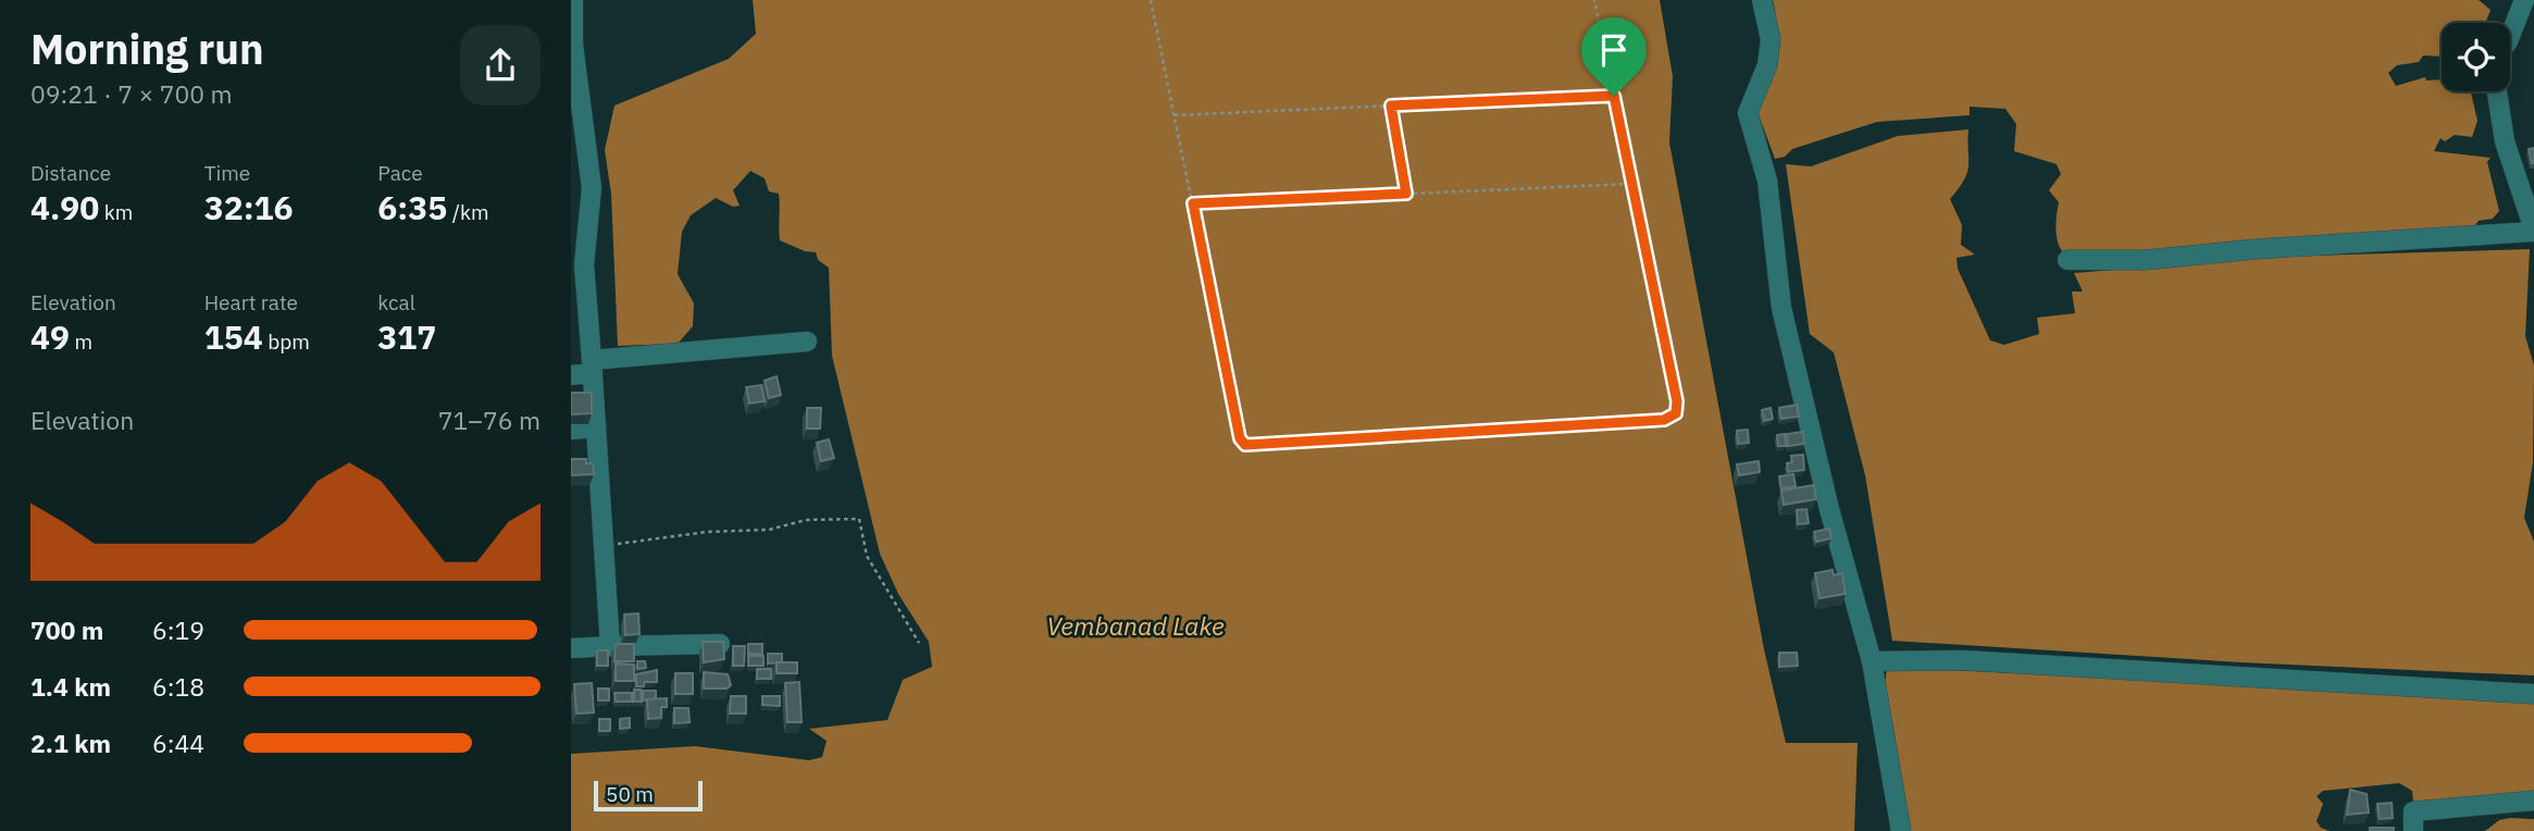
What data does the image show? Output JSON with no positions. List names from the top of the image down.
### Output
{
  "water": ["Vembanad Lake"],
  "scale_bar": "50 m",
  "page": {
    "heading": ["Morning run", "09:21 · 7 × 700 m"],
    "stats": [
      ["Distance", "4.90 km"],
      ["Time", "32:16"],
      ["Pace", "6:35 /km"],
      ["Elevation", "49 m"],
      ["Heart rate", "154 bpm"],
      ["kcal", "317"]
    ],
    "chart": ["Elevation", "71–76 m"],
    "list": [
      {
        "name": "700 m",
        "note": "6:19"
      },
      {
        "name": "1.4 km",
        "note": "6:18"
      },
      {
        "name": "2.1 km",
        "note": "6:44"
      }
    ],
    "scale": "50 m"
  }
}
